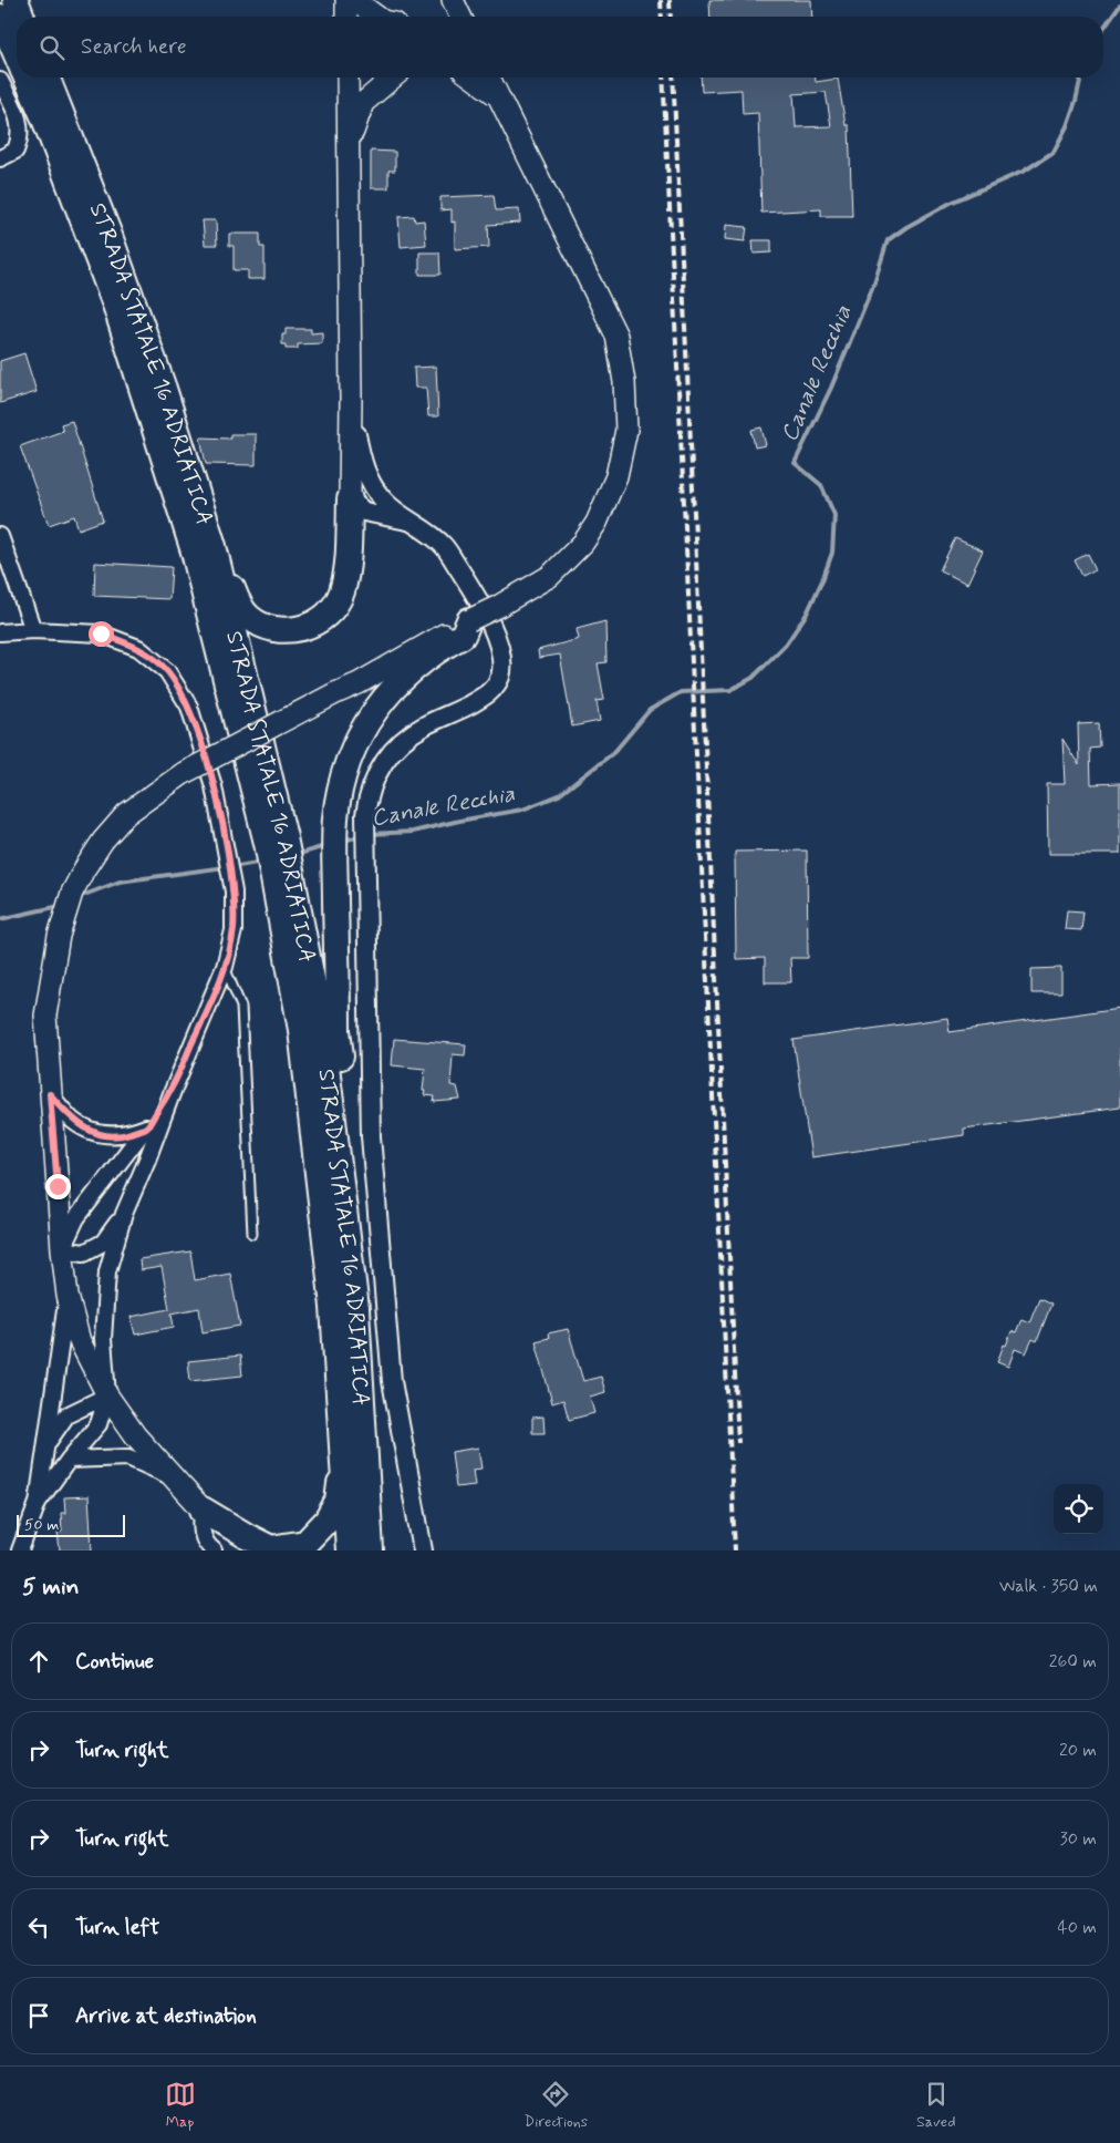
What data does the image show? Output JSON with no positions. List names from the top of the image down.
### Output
{
  "streets": {
    "highway": ["STRADA STATALE 16 ADRIATICA"]
  },
  "water": ["Canale Recchia"],
  "scale_bar": "50 m",
  "page": {
    "search": "Search here",
    "scale": "50 m",
    "heading": ["5 min", "Walk · 350 m"],
    "list": [
      ["Continue", "260 m"],
      ["Turn right", "20 m"],
      ["Turn right", "30 m"],
      ["Turn left", "40 m"],
      "Arrive at destination"
    ],
    "nav": ["Map", "Directions", "Saved"]
  }
}
